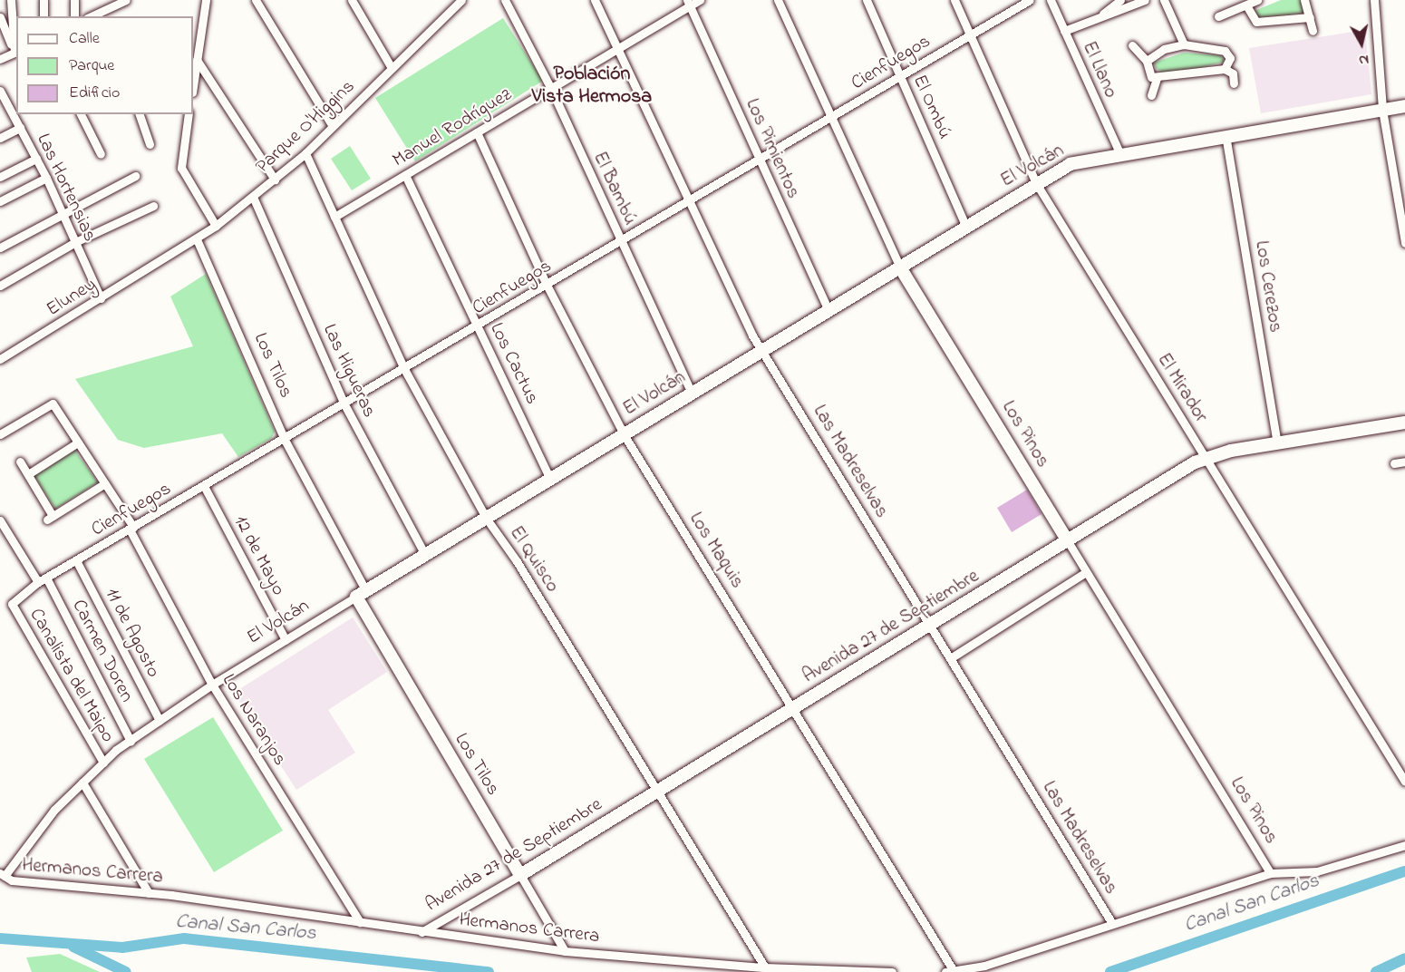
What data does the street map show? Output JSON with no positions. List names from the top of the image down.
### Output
{
  "streets": {
    "street": [
      "Cienfuegos",
      "El Llano",
      "El Ombú",
      "Parque O'Higgins",
      "Manuel Rodríguez",
      "Los Pimientos",
      "El Volcán",
      "Las Hortensias",
      "El Bambú",
      "Los Cerezos",
      "Eluney",
      "Los Cactus",
      "Los Tilos",
      "Las Higueras",
      "El Mirador",
      "Los Pinos",
      "Las Madreselvas",
      "Los Maquis",
      "12 de Mayo",
      "El Quisco",
      "Avenida 27 de Septiembre",
      "11 de Agosto",
      "Carmen Doren",
      "Canalista del Maipo",
      "Los Naranjos",
      "Hermanos Carrera"
    ]
  },
  "crossings": [
    ["Cienfuegos", "El Ombú"],
    ["Cienfuegos", "Los Pimientos"],
    ["Cienfuegos", "El Bambú"],
    ["Cienfuegos", "Los Cactus"],
    ["Cienfuegos", "Los Tilos"],
    ["Cienfuegos", "Las Higueras"],
    ["Cienfuegos", "El Mirador"],
    ["Cienfuegos", "Los Pinos"],
    ["Cienfuegos", "Las Madreselvas"],
    ["Cienfuegos", "Los Maquis"],
    ["Cienfuegos", "12 de Mayo"],
    ["Cienfuegos", "El Quisco"],
    ["Cienfuegos", "11 de Agosto"],
    ["Cienfuegos", "Carmen Doren"],
    ["Cienfuegos", "Canalista del Maipo"],
    ["Cienfuegos", "Los Naranjos"],
    ["El Llano", "El Volcán"],
    ["El Ombú", "El Volcán"],
    ["Parque O'Higgins", "Eluney"],
    ["Parque O'Higgins", "Los Tilos"],
    ["Parque O'Higgins", "Las Higueras"],
    ["Parque O'Higgins", "El Quisco"],
    ["Manuel Rodríguez", "Los Pimientos"],
    ["Manuel Rodríguez", "El Bambú"],
    ["Manuel Rodríguez", "Los Cactus"],
    ["Manuel Rodríguez", "Las Madreselvas"],
    ["Manuel Rodríguez", "Los Maquis"],
    ["Manuel Rodríguez", "El Quisco"],
    ["Los Pimientos", "El Volcán"],
    ["El Volcán", "El Bambú"],
    ["El Volcán", "Los Cerezos"],
    ["El Volcán", "Los Cactus"],
    ["El Volcán", "Los Tilos"],
    ["El Volcán", "Las Higueras"],
    ["El Volcán", "El Mirador"],
    ["El Volcán", "Los Pinos"],
    ["El Volcán", "Las Madreselvas"],
    ["El Volcán", "Los Maquis"],
    ["El Volcán", "12 de Mayo"],
    ["El Volcán", "El Quisco"],
    ["El Volcán", "11 de Agosto"],
    ["El Volcán", "Carmen Doren"],
    ["El Volcán", "Canalista del Maipo"],
    ["El Volcán", "Los Naranjos"],
    ["El Volcán", "Hermanos Carrera"],
    ["Las Hortensias", "Eluney"],
    ["Los Cerezos", "Avenida 27 de Septiembre"],
    ["Los Tilos", "Avenida 27 de Septiembre"],
    ["Los Tilos", "Hermanos Carrera"],
    ["El Mirador", "Avenida 27 de Septiembre"],
    ["Los Pinos", "Avenida 27 de Septiembre"],
    ["Las Madreselvas", "Avenida 27 de Septiembre"],
    ["Los Maquis", "Avenida 27 de Septiembre"],
    ["El Quisco", "Avenida 27 de Septiembre"],
    ["El Quisco", "Hermanos Carrera"],
    ["Avenida 27 de Septiembre", "Hermanos Carrera"],
    ["Los Naranjos", "Hermanos Carrera"]
  ],
  "districts": ["Población Vista Hermosa"],
  "water": ["Canal San Carlos"],
  "legend": ["Calle", "Parque", "Edificio"],
  "north": "bottom"
}
